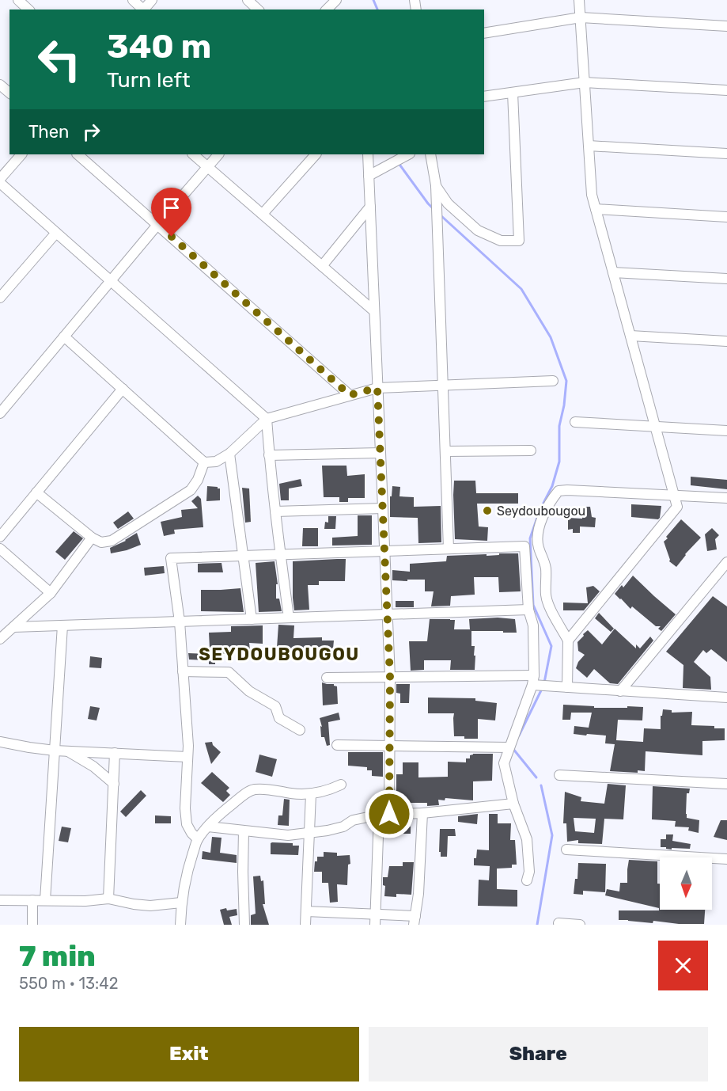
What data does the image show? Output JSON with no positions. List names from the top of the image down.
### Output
{
  "districts": ["SEYDOUBOUGOU"],
  "places": ["Seydoubougou"],
  "north": "bottom",
  "page": {
    "turn": ["340 m", "Turn left"],
    "then": "Then",
    "heading": ["7 min", "550 m · 13:42"],
    "buttons": ["Exit", "Share"]
  }
}
